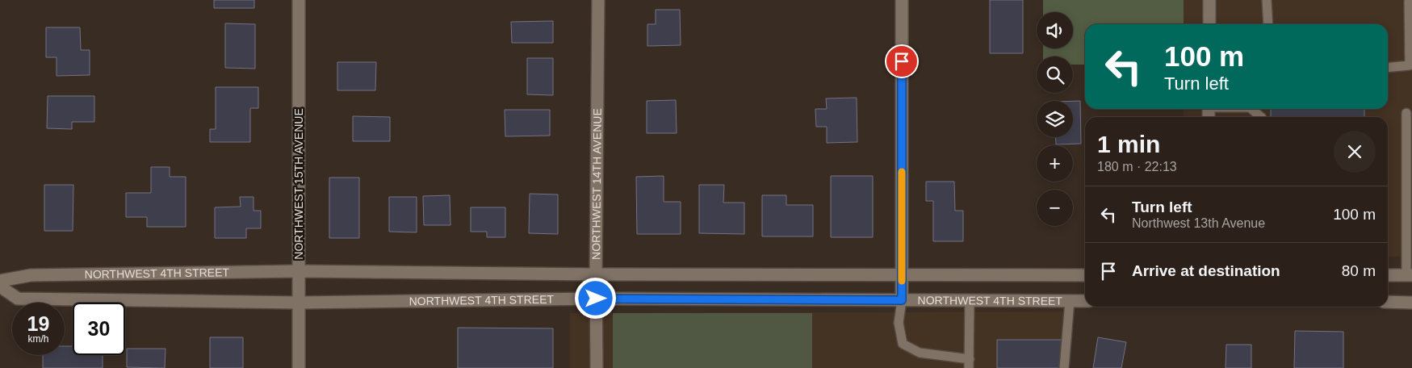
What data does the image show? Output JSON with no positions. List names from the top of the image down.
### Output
{
  "streets": {
    "street": ["NORTHWEST 15TH AVENUE", "NORTHWEST 14TH AVENUE", "NORTHWEST 4TH STREET"]
  },
  "crossings": [
    ["NORTHWEST 15TH AVENUE", "NORTHWEST 4TH STREET"],
    ["NORTHWEST 14TH AVENUE", "NORTHWEST 4TH STREET"]
  ],
  "page": {
    "map_buttons": ["+", "−"],
    "turn": ["100 m", "Turn left"],
    "heading": ["1 min", "180 m · 22:13"],
    "list": [
      {
        "name": "Turn left",
        "note": "Northwest 13th Avenue",
        "value": "100 m"
      },
      {
        "name": "Arrive at destination",
        "value": "80 m"
      }
    ],
    "speed": "19 km/h",
    "limit": "30"
  }
}
